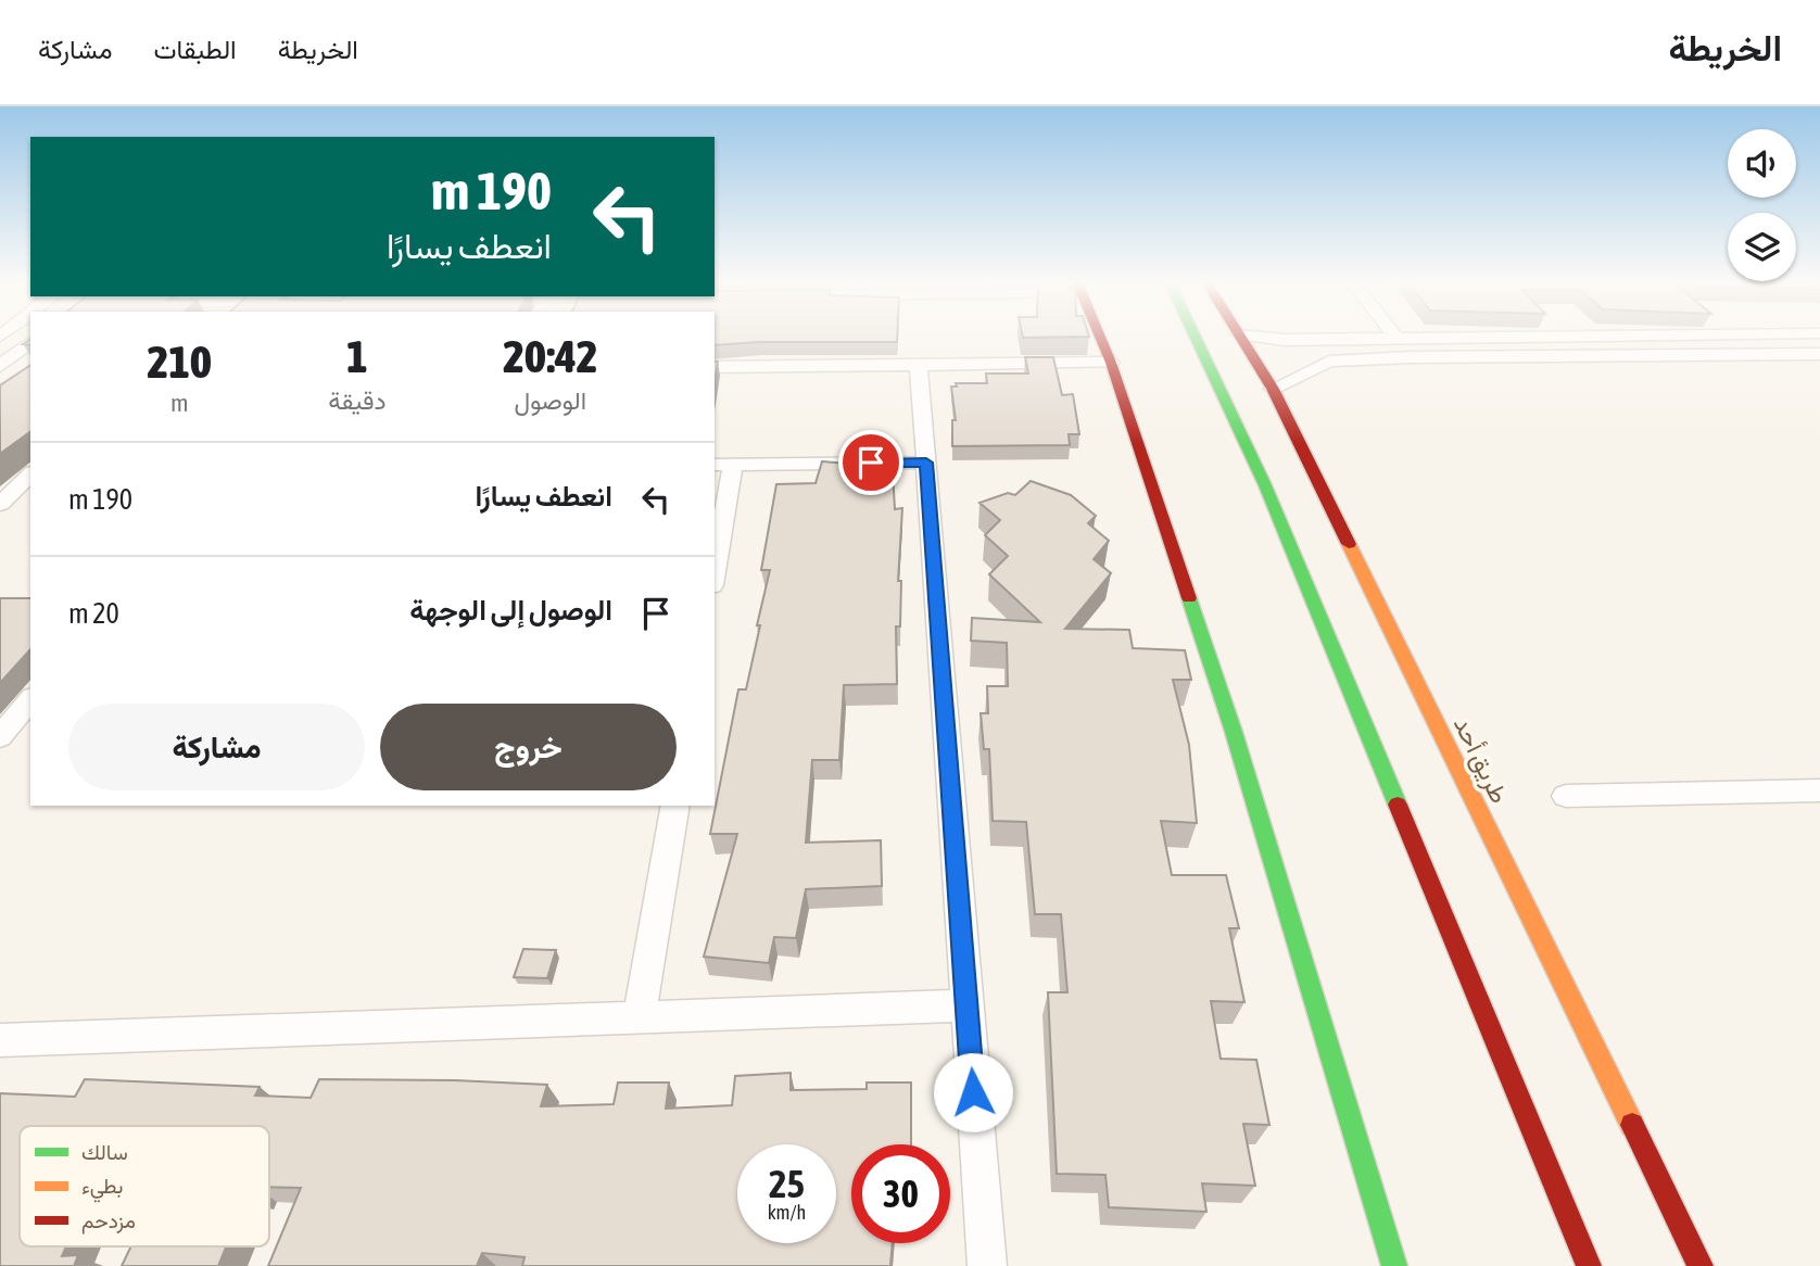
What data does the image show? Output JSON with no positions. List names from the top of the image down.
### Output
{
  "streets": {
    "main road": ["طريق أحد"]
  },
  "legend": ["سالك", "بطيء", "مزدحم"],
  "page": {
    "header": "الخريطة",
    "nav": ["الخريطة", "الطبقات", "مشاركة"],
    "turn": ["190 m", "انعطف يسارًا"],
    "eta": [
      "20:42",
      "الوصول",
      "1",
      "دقيقة",
      "210",
      "m"
    ],
    "list": [
      {
        "name": "انعطف يسارًا",
        "value": "190 m"
      },
      {
        "name": "الوصول إلى الوجهة",
        "value": "20 m"
      }
    ],
    "buttons": ["خروج", "مشاركة"],
    "speed": "25 km/h",
    "limit": "30"
  }
}
